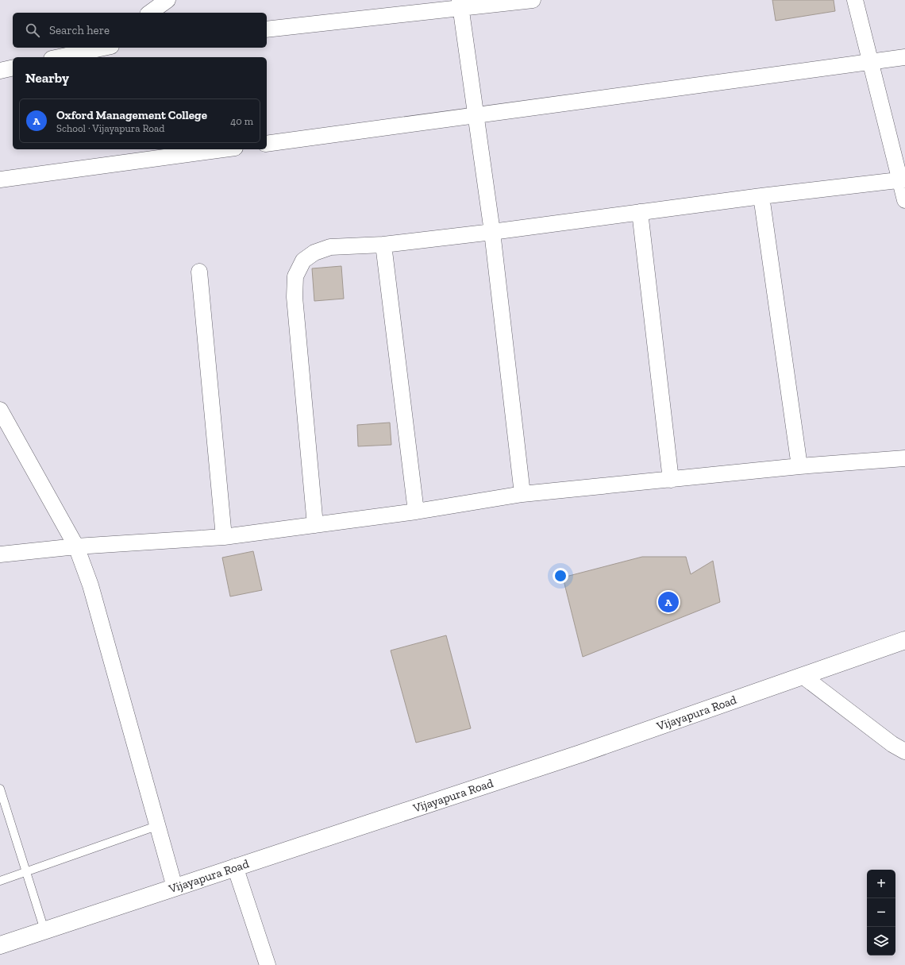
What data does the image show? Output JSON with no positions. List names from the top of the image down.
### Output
{
  "streets": {
    "main road": ["Vijayapura Road"]
  },
  "page": {
    "search": "Search here",
    "heading": "Nearby",
    "list": [
      {
        "mark": "A",
        "name": "Oxford Management College",
        "note": "School · Vijayapura Road",
        "value": "40 m"
      }
    ],
    "pins": "A",
    "map_buttons": ["+", "−"]
  }
}
